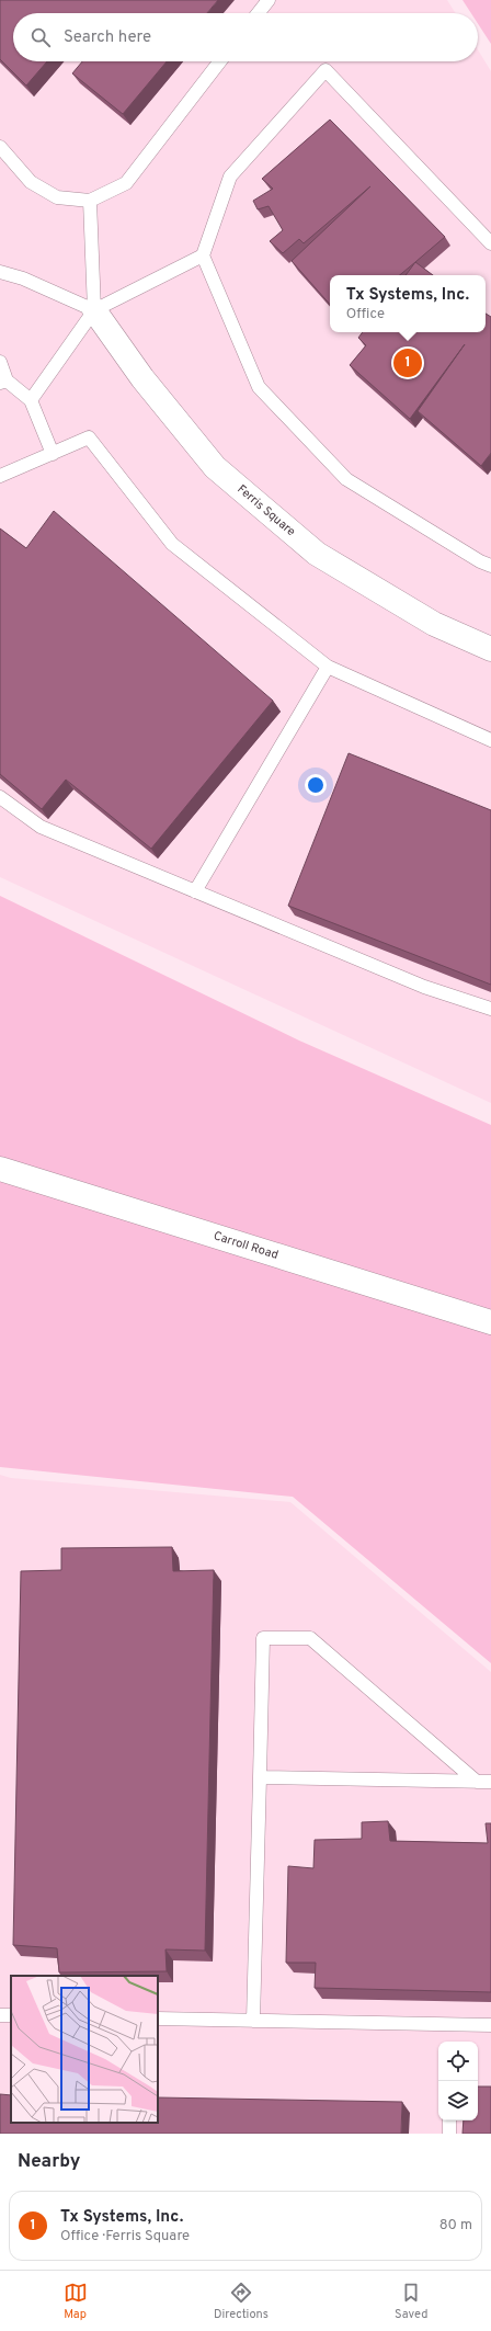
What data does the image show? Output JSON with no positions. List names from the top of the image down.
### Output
{
  "streets": {
    "street": ["Ferris Square", "Carroll Road"]
  },
  "page": {
    "search": "Search here",
    "popup": ["Tx Systems, Inc.", "Office"],
    "pins": "1",
    "heading": "Nearby",
    "list": [
      {
        "mark": "1",
        "name": "Tx Systems, Inc.",
        "note": "Office · Ferris Square",
        "value": "80 m"
      }
    ],
    "nav": ["Map", "Directions", "Saved"]
  }
}
